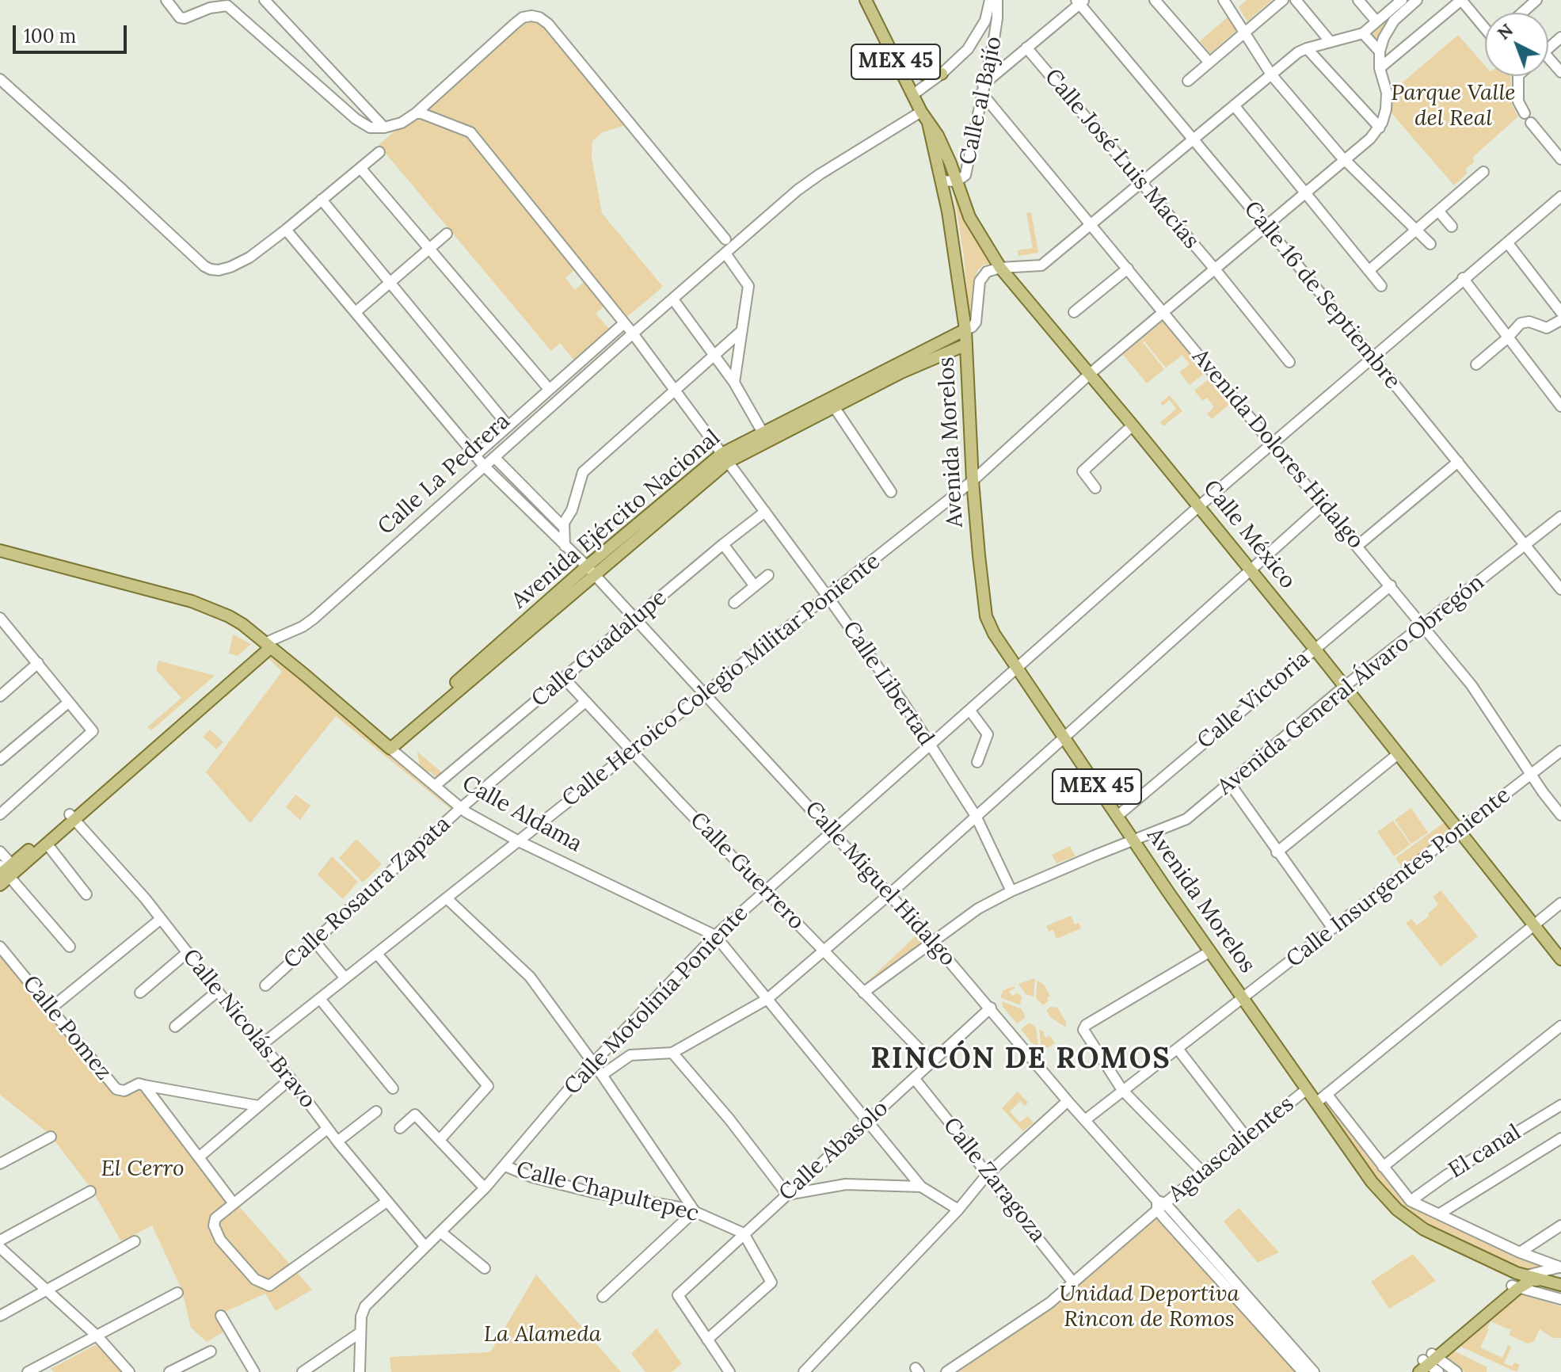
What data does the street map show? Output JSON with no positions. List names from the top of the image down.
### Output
{
  "streets": {
    "main road": [
      "MEX 45",
      "Avenida Morelos",
      "Calle La Pedrera",
      "Avenida Ejército Nacional",
      "Calle México",
      "Calle Aldama"
    ],
    "street": [
      "Calle al Bajío",
      "Calle José Luis Macías",
      "Calle 16 de Septiembre",
      "Avenida Dolores Hidalgo",
      "Calle Guadalupe",
      "Calle Heroico Colegio Militar Poniente",
      "Calle Libertad",
      "Avenida General Álvaro Obregón",
      "Calle Victoria",
      "Calle Guerrero",
      "Calle Insurgentes Poniente",
      "Calle Miguel Hidalgo",
      "Calle Rosaura Zapata",
      "Calle Motolinía Poniente",
      "Calle Pomez",
      "Calle Nicolás Bravo",
      "Aguascalientes",
      "Calle Abasolo",
      "El canal",
      "Calle Zaragoza",
      "Calle Chapultepec"
    ]
  },
  "crossings": [
    ["MEX 45", "Avenida Morelos"],
    ["MEX 45", "Calle La Pedrera"],
    ["MEX 45", "Calle México"],
    ["Calle al Bajío", "Avenida Morelos"],
    ["Calle al Bajío", "Avenida Dolores Hidalgo"],
    ["Calle al Bajío", "Calle México"],
    ["Calle José Luis Macías", "Calle Heroico Colegio Militar Poniente"],
    ["Calle 16 de Septiembre", "Calle Heroico Colegio Militar Poniente"],
    ["Calle 16 de Septiembre", "Avenida General Álvaro Obregón"],
    ["Calle 16 de Septiembre", "Calle Motolinía Poniente"],
    ["Avenida Morelos", "Avenida Ejército Nacional"],
    ["Avenida Morelos", "Calle México"],
    ["Avenida Morelos", "Calle Heroico Colegio Militar Poniente"],
    ["Avenida Morelos", "Avenida General Álvaro Obregón"],
    ["Avenida Morelos", "Calle Victoria"],
    ["Avenida Morelos", "Calle Insurgentes Poniente"],
    ["Avenida Morelos", "Calle Motolinía Poniente"],
    ["Avenida Morelos", "Aguascalientes"],
    ["Avenida Dolores Hidalgo", "Calle Heroico Colegio Militar Poniente"],
    ["Avenida Dolores Hidalgo", "Avenida General Álvaro Obregón"],
    ["Avenida Dolores Hidalgo", "Calle Victoria"],
    ["Avenida Dolores Hidalgo", "Calle Insurgentes Poniente"],
    ["Avenida Dolores Hidalgo", "Calle Motolinía Poniente"],
    ["Calle La Pedrera", "Calle Libertad"],
    ["Calle La Pedrera", "Calle Aldama"],
    ["Calle La Pedrera", "Calle Nicolás Bravo"],
    ["Avenida Ejército Nacional", "Calle Libertad"],
    ["Avenida Ejército Nacional", "Calle Aldama"],
    ["Avenida Ejército Nacional", "Calle Miguel Hidalgo"],
    ["Calle México", "Calle Heroico Colegio Militar Poniente"],
    ["Calle México", "Avenida General Álvaro Obregón"],
    ["Calle México", "Calle Victoria"],
    ["Calle México", "Calle Insurgentes Poniente"],
    ["Calle México", "Calle Motolinía Poniente"],
    ["Calle Guadalupe", "Calle Libertad"],
    ["Calle Guadalupe", "Calle Aldama"],
    ["Calle Guadalupe", "Calle Guerrero"],
    ["Calle Guadalupe", "Calle Miguel Hidalgo"],
    ["Calle Heroico Colegio Militar Poniente", "Calle Libertad"],
    ["Calle Heroico Colegio Militar Poniente", "Calle Aldama"],
    ["Calle Heroico Colegio Militar Poniente", "Calle Guerrero"],
    ["Calle Heroico Colegio Militar Poniente", "Calle Miguel Hidalgo"],
    ["Calle Heroico Colegio Militar Poniente", "Calle Nicolás Bravo"],
    ["Calle Libertad", "Avenida General Álvaro Obregón"],
    ["Calle Libertad", "Calle Motolinía Poniente"],
    ["Avenida General Álvaro Obregón", "Calle Guerrero"],
    ["Avenida General Álvaro Obregón", "Calle Miguel Hidalgo"],
    ["Calle Aldama", "Calle Rosaura Zapata"],
    ["Calle Aldama", "Calle Motolinía Poniente"],
    ["Calle Aldama", "Calle Abasolo"],
    ["Calle Guerrero", "Calle Rosaura Zapata"],
    ["Calle Guerrero", "Calle Motolinía Poniente"],
    ["Calle Guerrero", "Calle Abasolo"],
    ["Calle Insurgentes Poniente", "Calle Miguel Hidalgo"],
    ["Calle Miguel Hidalgo", "Calle Motolinía Poniente"],
    ["Calle Miguel Hidalgo", "Aguascalientes"],
    ["Calle Miguel Hidalgo", "Calle Abasolo"],
    ["Calle Motolinía Poniente", "Calle Nicolás Bravo"],
    ["Calle Motolinía Poniente", "Calle Chapultepec"],
    ["Aguascalientes", "Calle Zaragoza"],
    ["Calle Abasolo", "Calle Zaragoza"],
    ["Calle Abasolo", "Calle Chapultepec"]
  ],
  "districts": ["RINCÓN DE ROMOS"],
  "parks": [
    "Parque Valle del Real",
    "El Cerro",
    "Unidad Deportiva Rincon de Romos",
    "La Alameda"
  ],
  "scale_bar": "100 m",
  "north": "top left"
}
